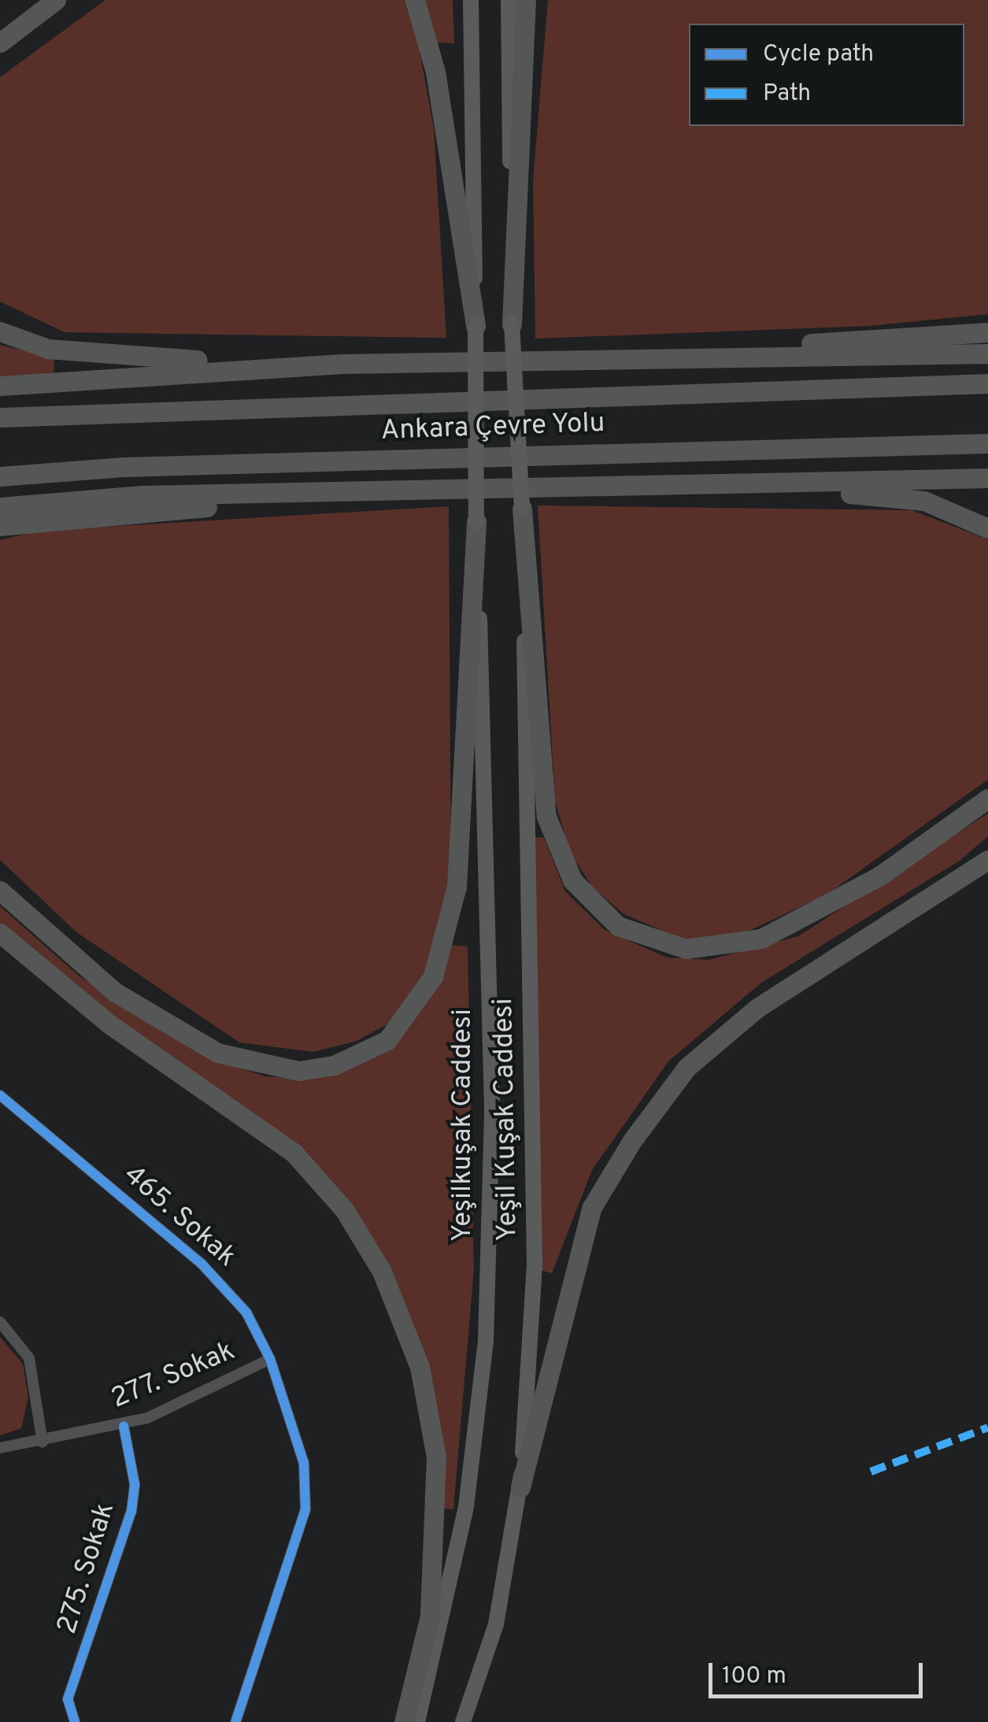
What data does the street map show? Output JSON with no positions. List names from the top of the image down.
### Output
{
  "streets": {
    "highway": ["Ankara Çevre Yolu"],
    "main road": ["Yeşil Kuşak Caddesi", "Yeşilkuşak Caddesi"],
    "street": ["465. Sokak", "277. Sokak", "275. Sokak"]
  },
  "crossings": [
    ["465. Sokak", "277. Sokak"],
    ["277. Sokak", "275. Sokak"]
  ],
  "legend": ["Cycle path", "Path"],
  "scale_bar": "100 m"
}
